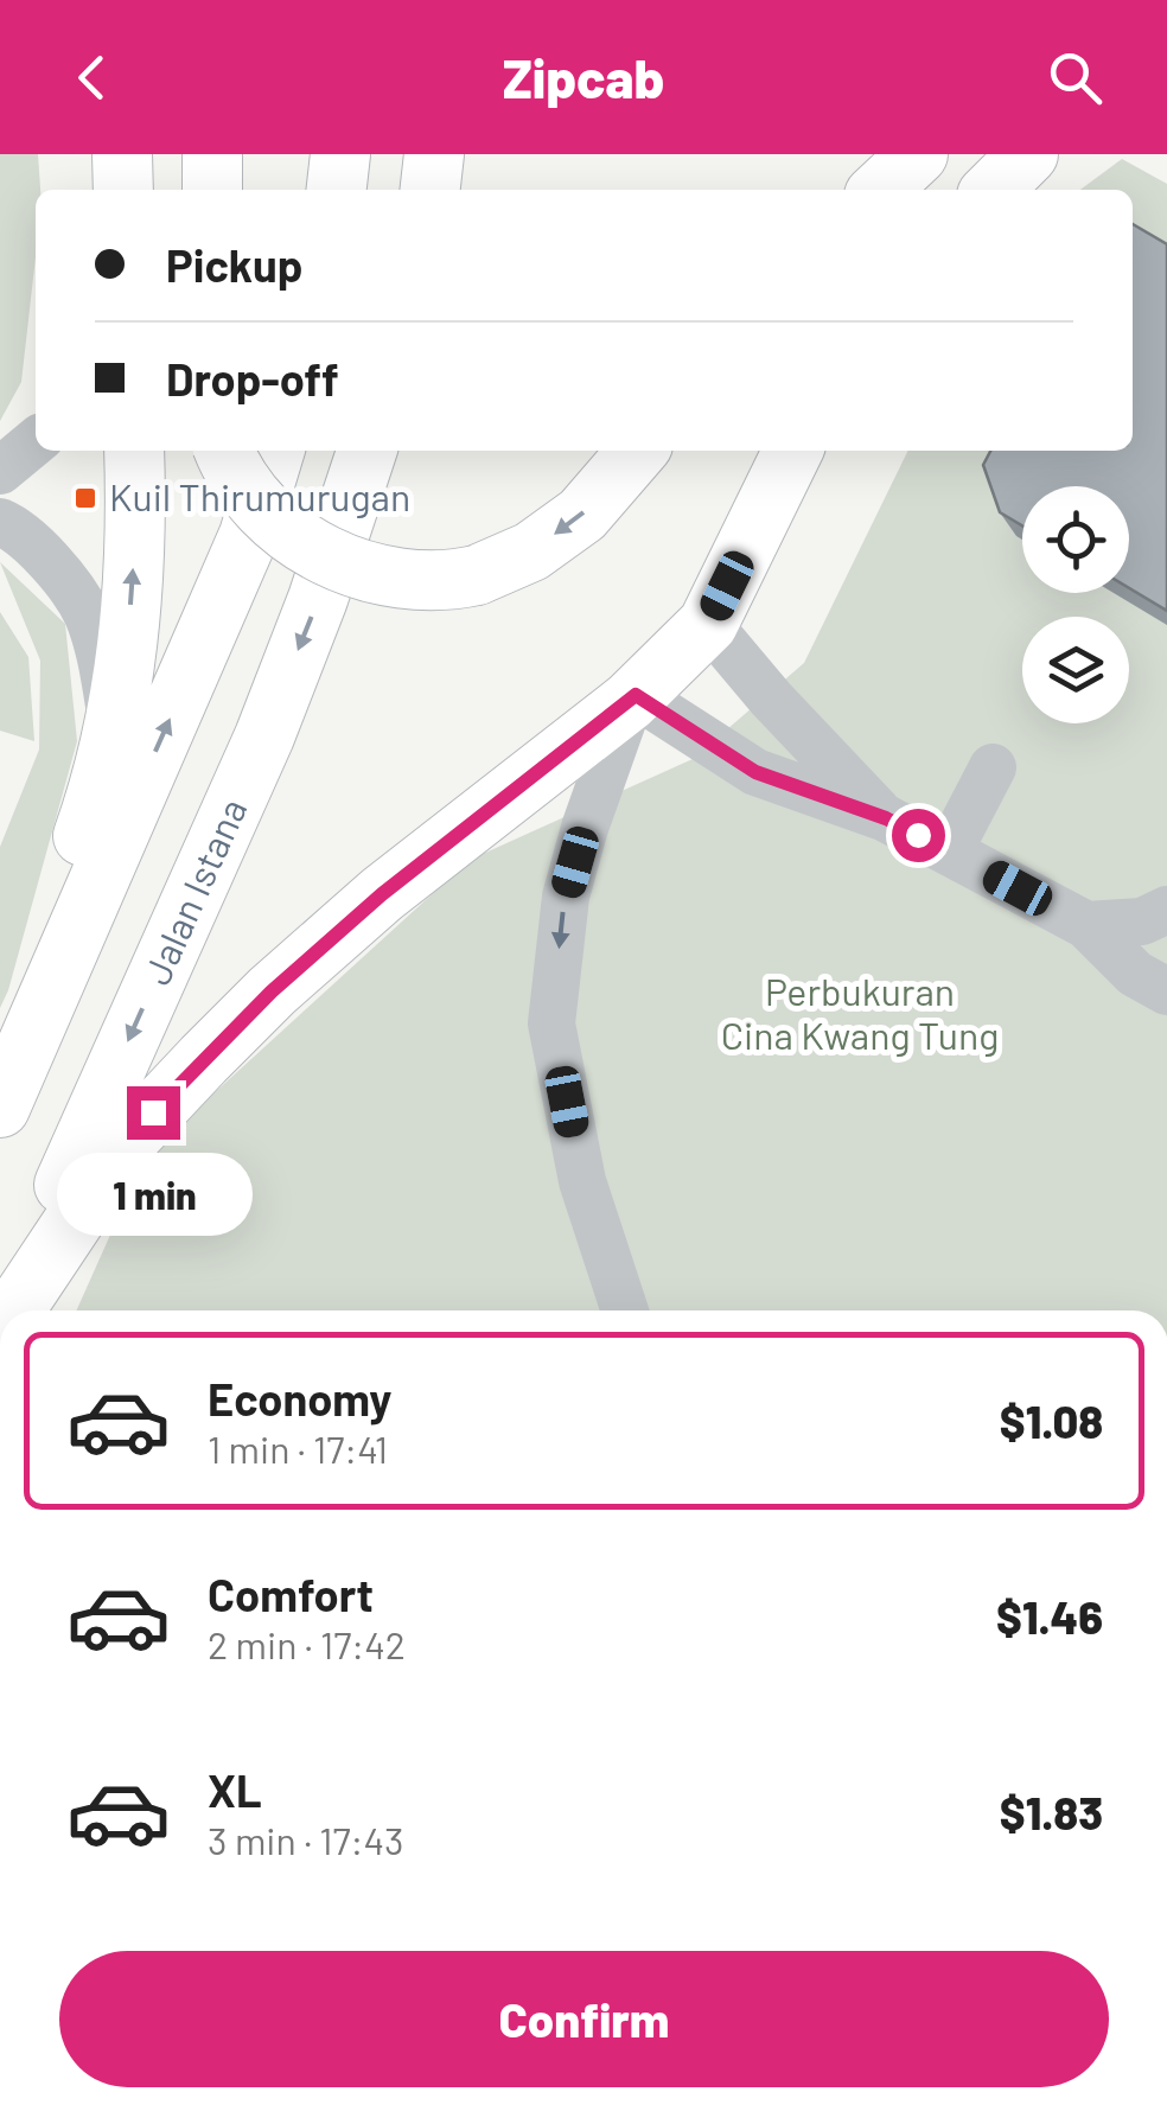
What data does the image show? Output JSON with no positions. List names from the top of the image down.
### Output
{
  "streets": {
    "main road": ["Jalan Istana"]
  },
  "parks": ["Perbukuran Cina Kwang Tung"],
  "places": {
    "transit": ["Kuil Thirumurugan"]
  },
  "page": {
    "header": "Zipcab",
    "banner": ["Pickup", "Drop-off"],
    "bubble": "1 min",
    "list": [
      {
        "name": "Economy",
        "note": "1 min · 17:41",
        "value": "$1.08"
      },
      {
        "name": "Comfort",
        "note": "2 min · 17:42",
        "value": "$1.46"
      },
      {
        "name": "XL",
        "note": "3 min · 17:43",
        "value": "$1.83"
      }
    ],
    "buttons": "Confirm"
  }
}
